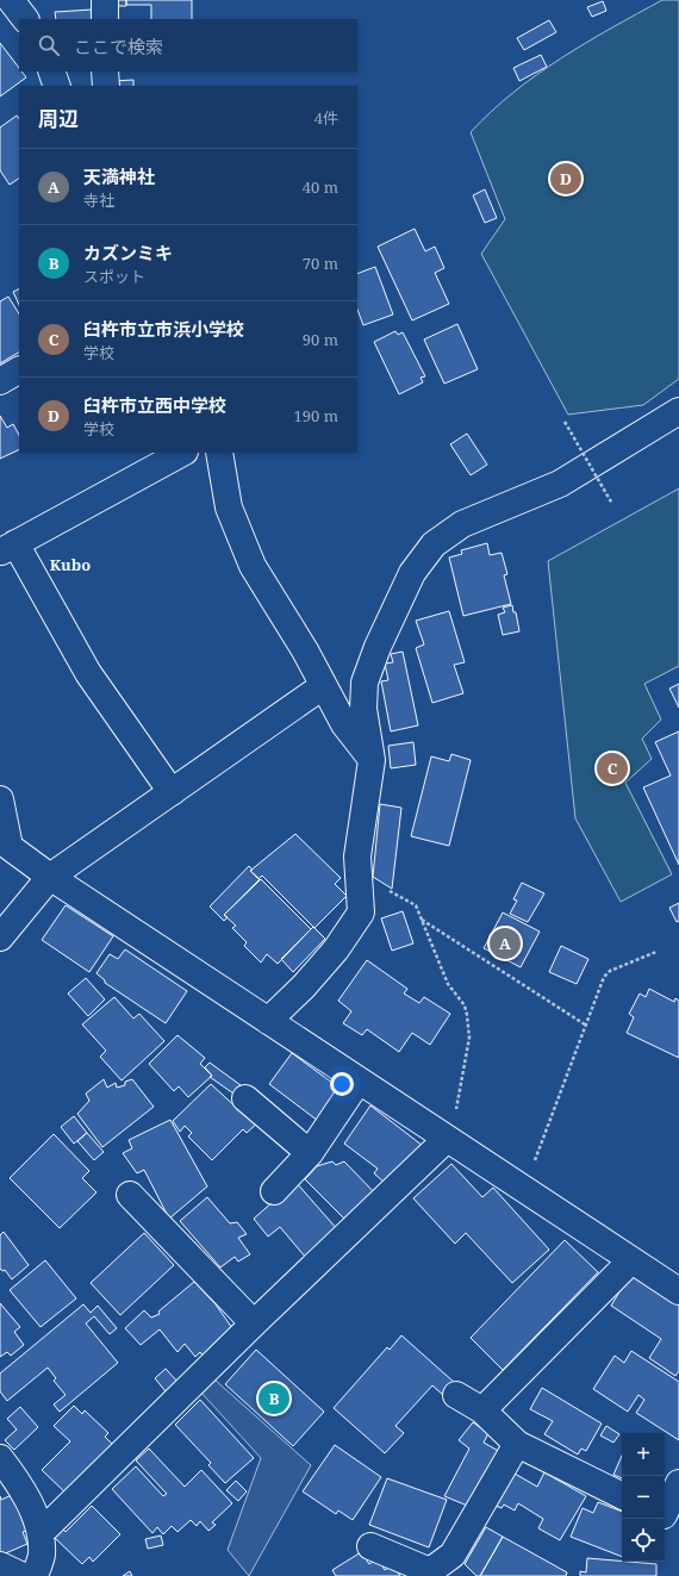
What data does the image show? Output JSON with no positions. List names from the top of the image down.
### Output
{
  "districts": ["Kubo"],
  "page": {
    "search": "ここで検索",
    "heading": ["周辺", "4件"],
    "list": [
      {
        "mark": "A",
        "name": "天満神社",
        "note": "寺社",
        "value": "40 m"
      },
      {
        "mark": "B",
        "name": "カズンミキ",
        "note": "スポット",
        "value": "70 m"
      },
      {
        "mark": "C",
        "name": "臼杵市立市浜小学校",
        "note": "学校",
        "value": "90 m"
      },
      {
        "mark": "D",
        "name": "臼杵市立西中学校",
        "note": "学校",
        "value": "190 m"
      }
    ],
    "pins": [
      "D",
      "C",
      "A",
      "B"
    ],
    "map_buttons": ["+", "−"]
  }
}
